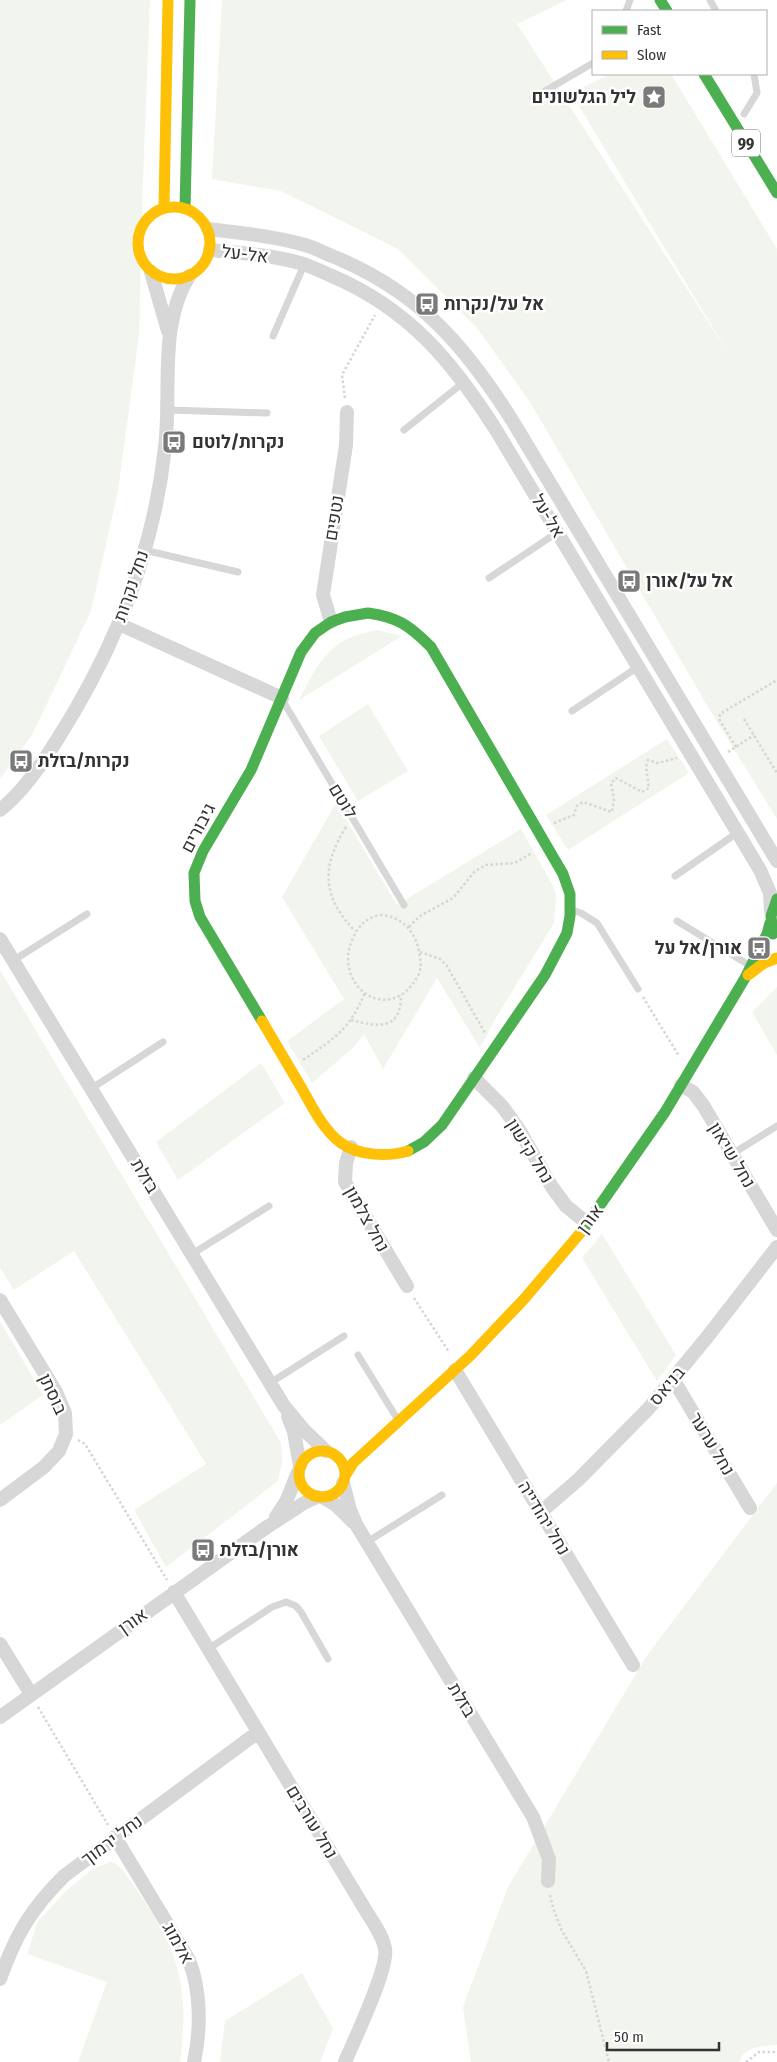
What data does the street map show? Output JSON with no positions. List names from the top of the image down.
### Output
{
  "streets": {
    "main road": ["99", "גיבורים", "אורן"],
    "street": [
      "אל-על",
      "נטפים",
      "נחל נקרות",
      "נחל קישון",
      "נחל שיאון",
      "בזלת",
      "נחל צלמון",
      "בניאס",
      "בוסתן",
      "נחל ערער",
      "נחל יהודייה",
      "נחל עורבים",
      "נחל ירמוך",
      "אלמוג"
    ],
    "lane": ["לוטם"]
  },
  "crossings": [
    ["אל-על", "נחל נקרות"],
    ["אל-על", "אורן"],
    ["נטפים", "גיבורים"],
    ["לוטם", "גיבורים"],
    ["גיבורים", "נחל קישון"],
    ["גיבורים", "נחל צלמון"],
    ["נחל קישון", "אורן"],
    ["נחל שיאון", "אורן"],
    ["בזלת", "אורן"],
    ["אורן", "נחל יהודייה"],
    ["אורן", "נחל עורבים"],
    ["בניאס", "נחל ערער"],
    ["בניאס", "נחל יהודייה"],
    ["נחל עורבים", "נחל ירמוך"],
    ["נחל ירמוך", "אלמוג"]
  ],
  "places": {
    "place": ["ליל הגלשונים"],
    "bus stop": [
      "אל על/נקרות",
      "נקרות/לוטם",
      "אל על/אורן",
      "נקרות/בזלת",
      "אורן/אל על",
      "אורן/בזלת"
    ]
  },
  "legend": ["Fast", "Slow"],
  "scale_bar": "50 m"
}
